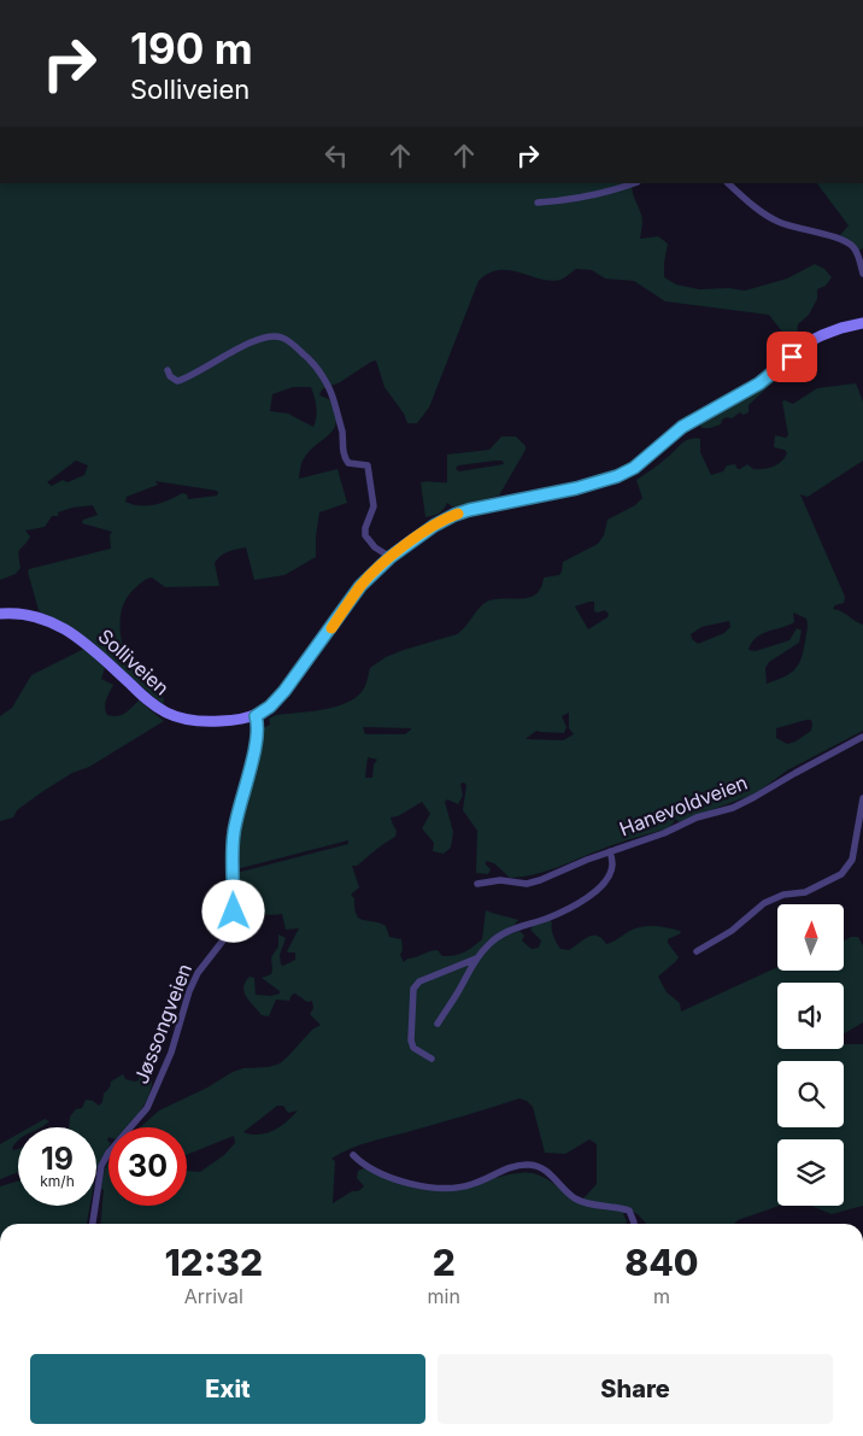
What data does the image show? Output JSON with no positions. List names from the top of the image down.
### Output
{
  "streets": {
    "street": ["Solliveien", "Hanevoldveien", "Jøssongveien"]
  },
  "crossings": [
    ["Solliveien", "Jøssongveien"]
  ],
  "north": "top",
  "page": {
    "turn": ["190 m", "Solliveien"],
    "speed": "19 km/h",
    "limit": "30",
    "eta": [
      "12:32",
      "Arrival",
      "2",
      "min",
      "840",
      "m"
    ],
    "buttons": ["Exit", "Share"]
  }
}
